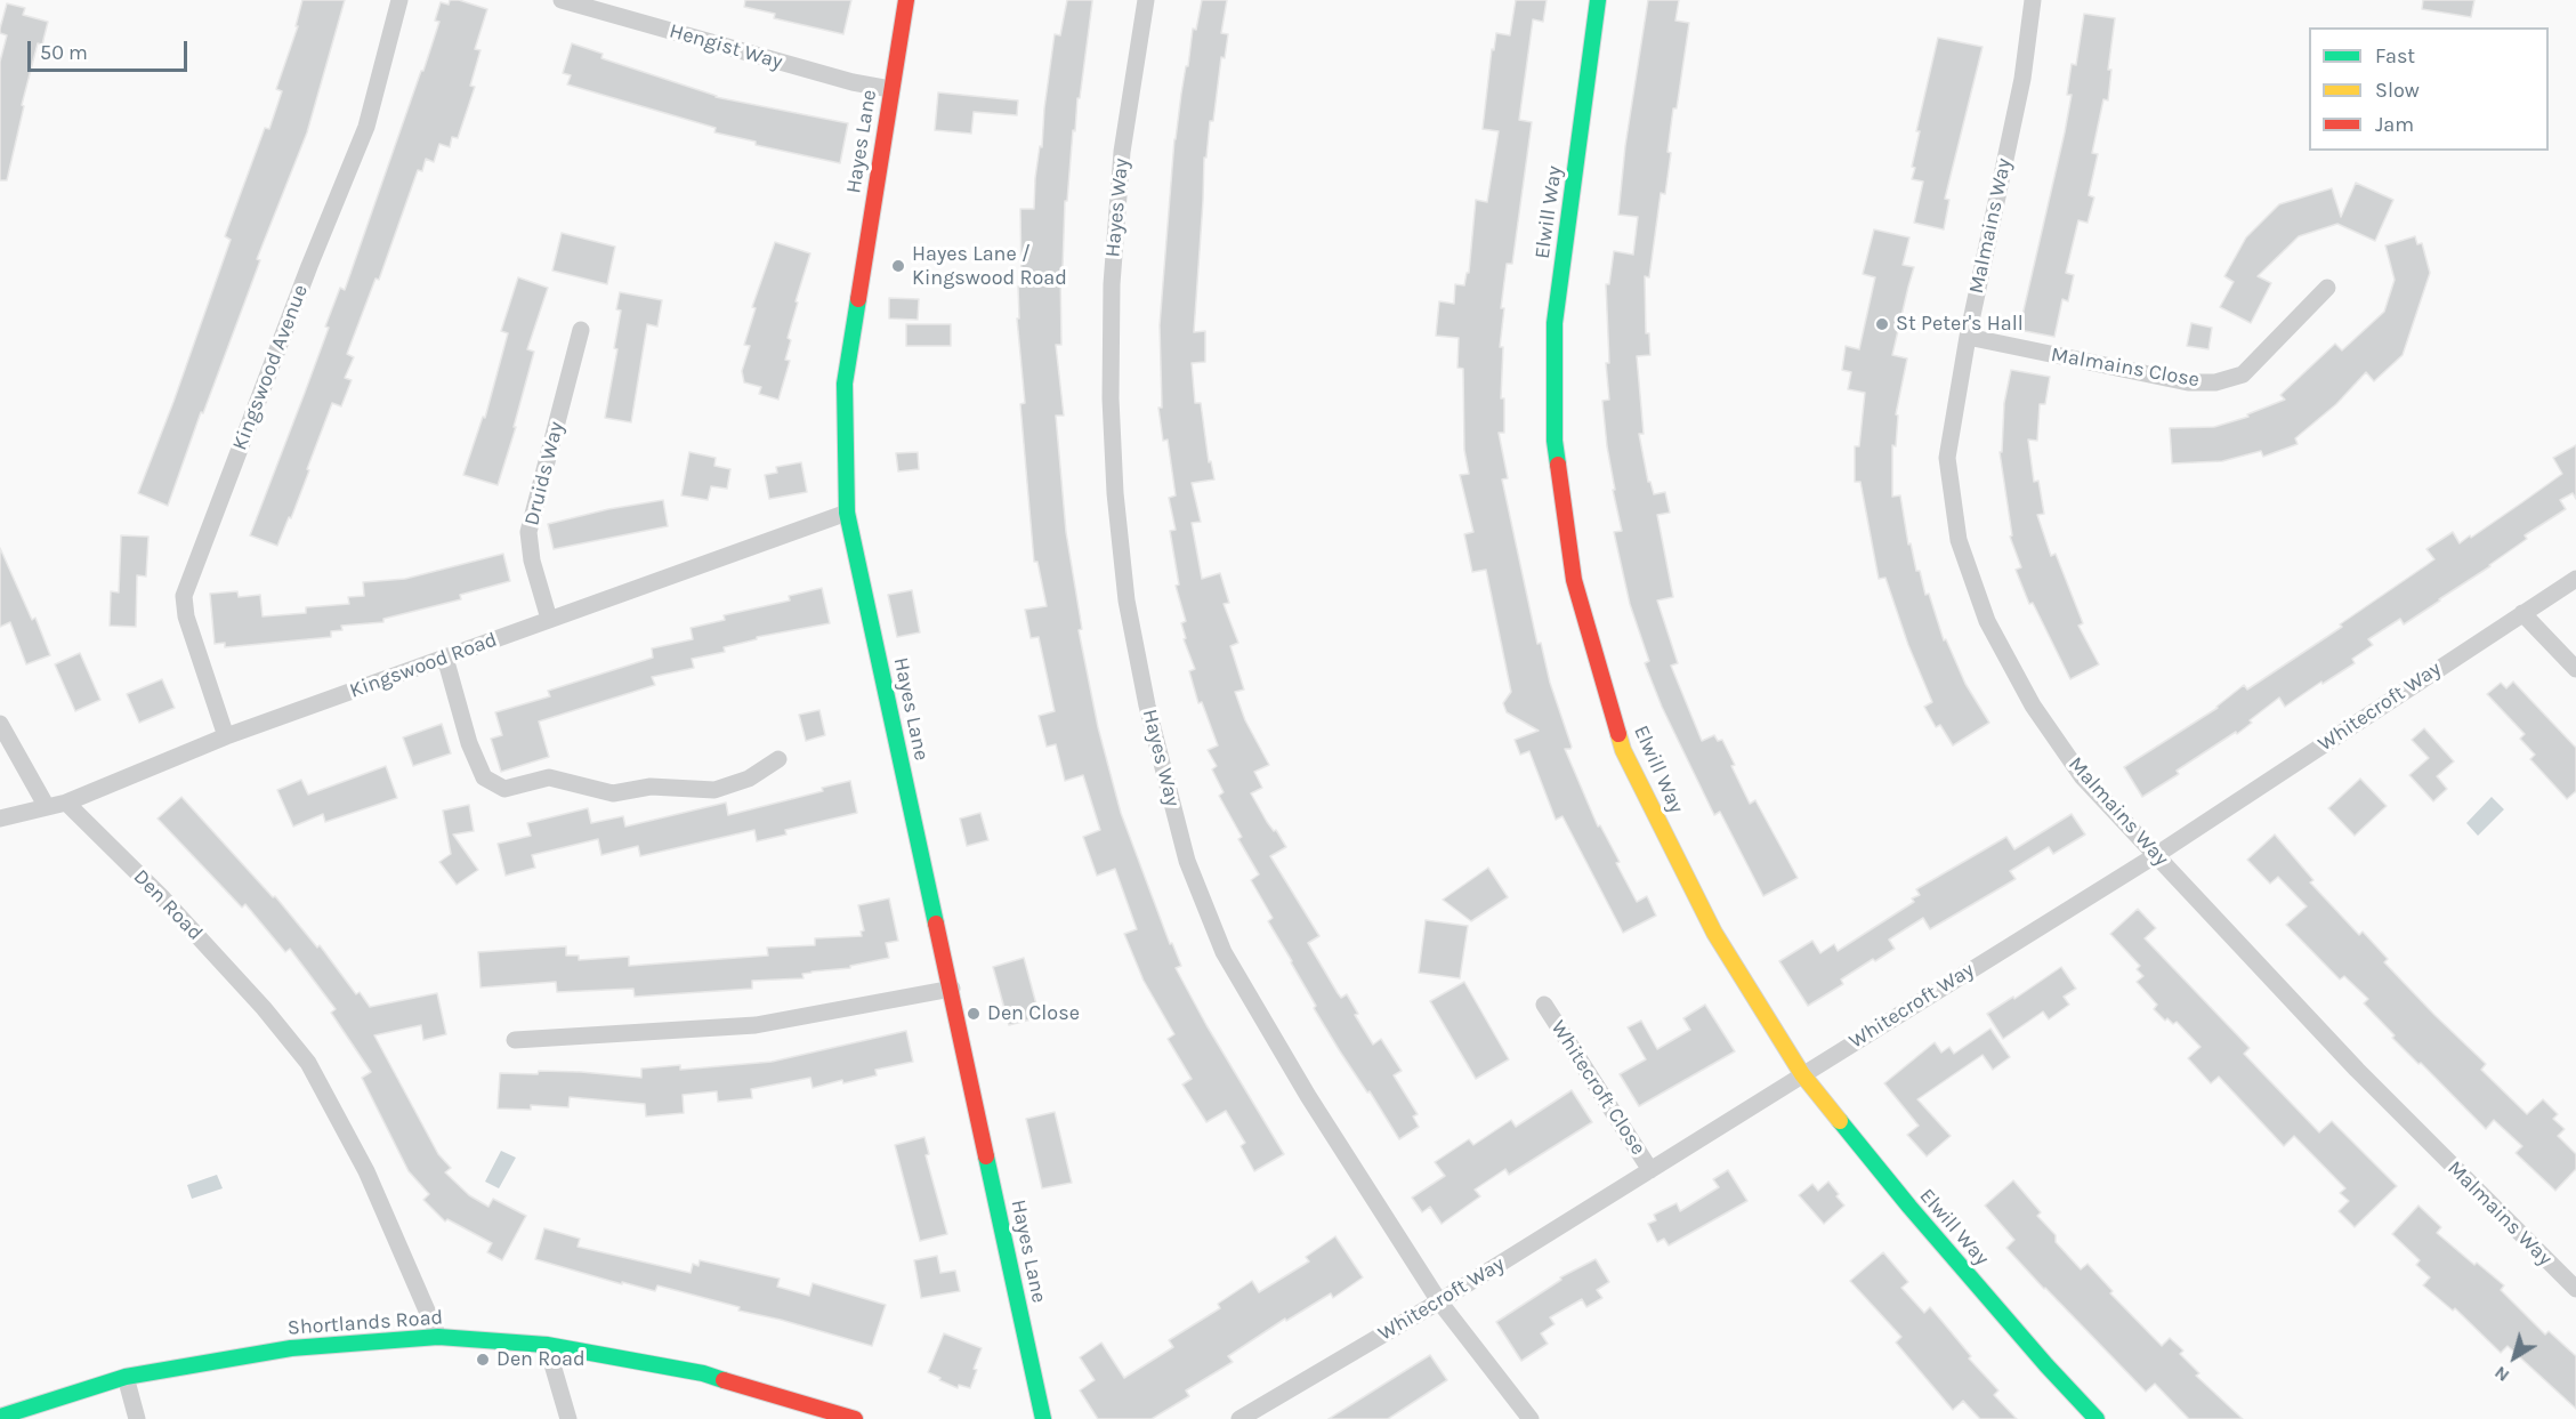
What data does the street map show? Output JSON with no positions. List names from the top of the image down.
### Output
{
  "streets": {
    "street": [
      "Hengist Way",
      "Hayes Lane",
      "Hayes Way",
      "Elwill Way",
      "Malmains Way",
      "Kingswood Avenue",
      "Malmains Close",
      "Druids Way",
      "Kingswood Road",
      "Whitecroft Way",
      "Den Road",
      "Whitecroft Close",
      "Shortlands Road"
    ]
  },
  "crossings": [
    ["Hengist Way", "Hayes Lane"],
    ["Hayes Lane", "Kingswood Road"],
    ["Hayes Way", "Whitecroft Way"],
    ["Elwill Way", "Whitecroft Way"],
    ["Malmains Way", "Malmains Close"],
    ["Malmains Way", "Whitecroft Way"],
    ["Kingswood Avenue", "Kingswood Road"],
    ["Druids Way", "Kingswood Road"],
    ["Kingswood Road", "Den Road"],
    ["Whitecroft Way", "Whitecroft Close"],
    ["Den Road", "Shortlands Road"]
  ],
  "places": [
    "Hayes Lane / Kingswood Road",
    "St Peter's Hall",
    "Den Close",
    "Den Road"
  ],
  "legend": ["Fast", "Slow", "Jam"],
  "scale_bar": "50 m",
  "north": "bottom left"
}
